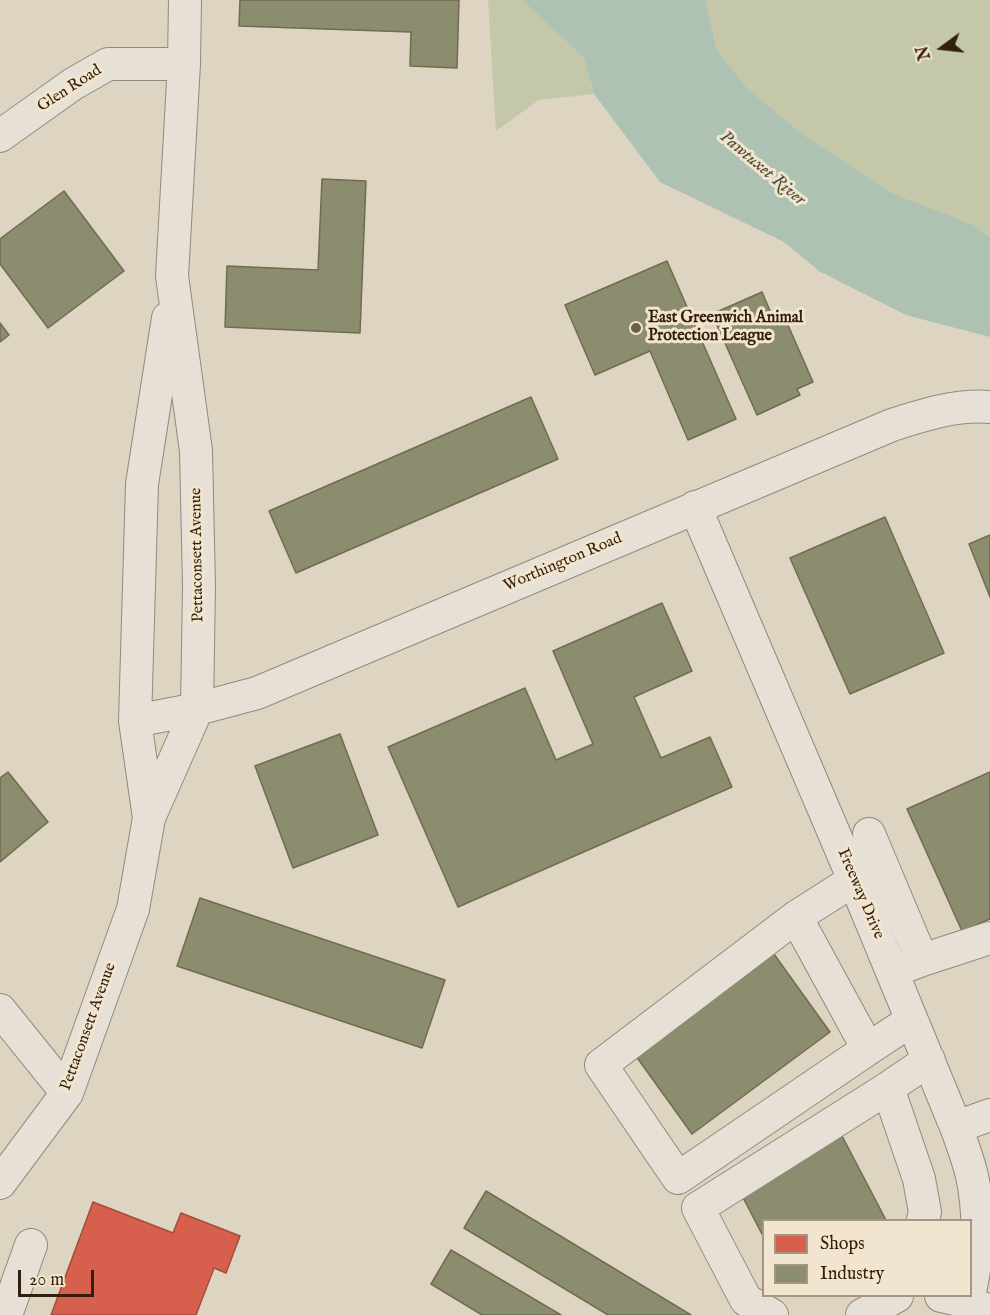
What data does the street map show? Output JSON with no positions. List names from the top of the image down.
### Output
{
  "streets": {
    "street": [
      "Glen Road",
      "Pettaconsett Avenue",
      "Worthington Road",
      "Freeway Drive"
    ]
  },
  "crossings": [
    ["Glen Road", "Pettaconsett Avenue"],
    ["Pettaconsett Avenue", "Worthington Road"],
    ["Worthington Road", "Freeway Drive"]
  ],
  "water": ["Pawtuxet River"],
  "places": ["East Greenwich Animal Protection League"],
  "legend": ["Shops", "Industry"],
  "scale_bar": "20 m",
  "north": "left"
}
